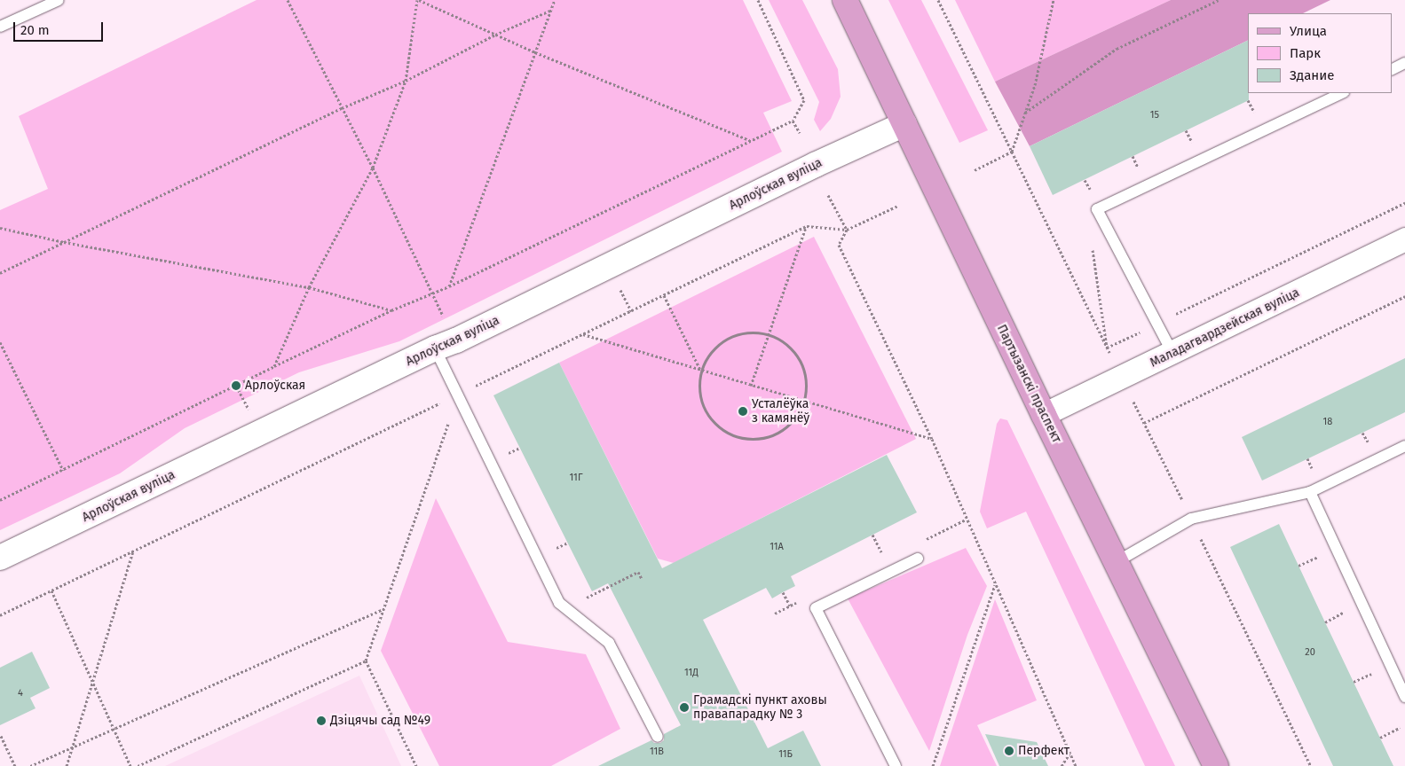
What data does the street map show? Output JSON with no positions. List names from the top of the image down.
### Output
{
  "streets": {
    "main road": ["Партызанскі праспект"],
    "street": ["Арлоўская вуліца", "Маладагвардзейская вуліца"]
  },
  "crossings": [
    ["Арлоўская вуліца", "Партызанскі праспект"],
    ["Маладагвардзейская вуліца", "Партызанскі праспект"]
  ],
  "places": [
    "Арлоўская",
    "Усталёўка з камянёў",
    "Грамадскі пункт аховы правапарадку № 3",
    "Дзіцячы сад №49",
    "Перфект"
  ],
  "house_numbers": [
    "15",
    "18",
    "11Г",
    "11А",
    "20",
    "11Д",
    "4",
    "11В",
    "11Б"
  ],
  "legend": ["Улица", "Парк", "Здание"],
  "scale_bar": "20 m"
}
